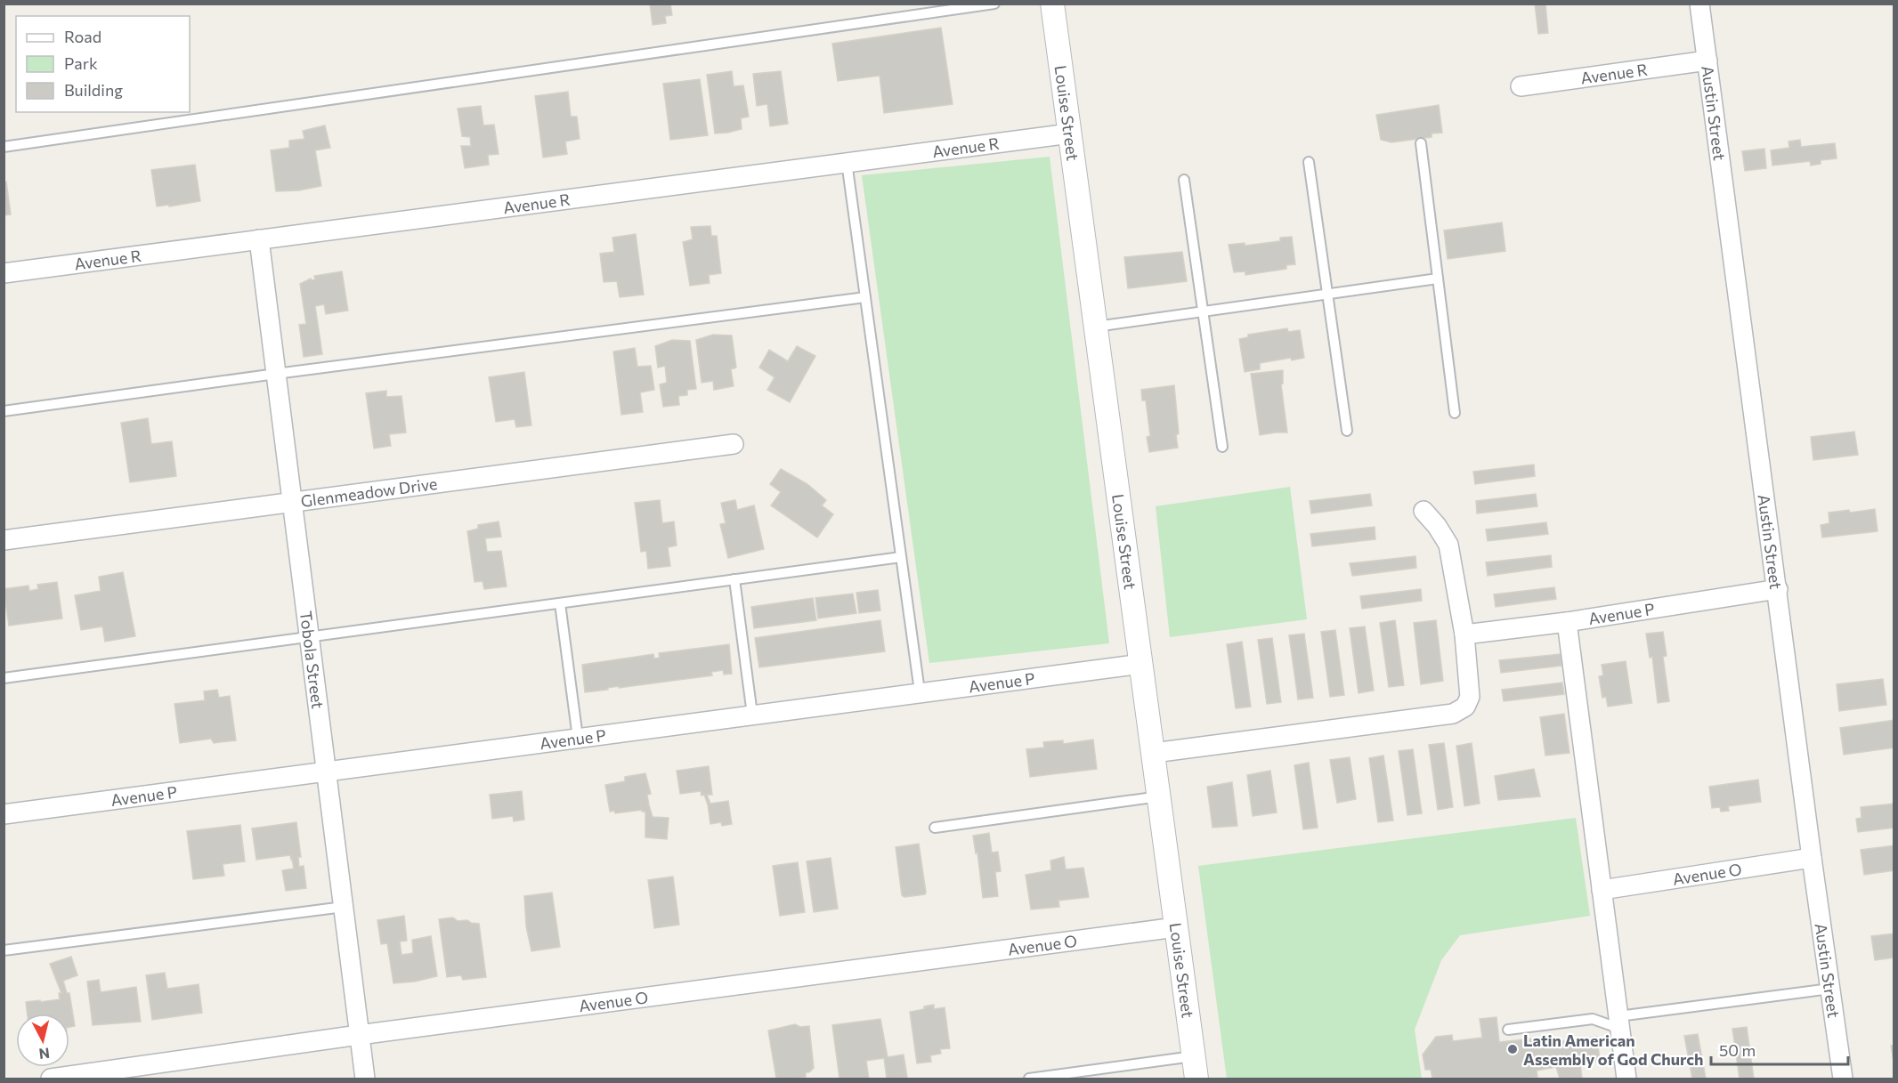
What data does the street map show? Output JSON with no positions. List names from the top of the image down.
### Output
{
  "streets": {
    "street": [
      "Avenue R",
      "Louise Street",
      "Austin Street",
      "Glenmeadow Drive",
      "Avenue P",
      "Tobola Street",
      "Avenue O"
    ]
  },
  "crossings": [
    ["Avenue R", "Louise Street"],
    ["Avenue R", "Austin Street"],
    ["Avenue R", "Tobola Street"],
    ["Louise Street", "Avenue P"],
    ["Louise Street", "Avenue O"],
    ["Austin Street", "Avenue P"],
    ["Austin Street", "Avenue O"],
    ["Glenmeadow Drive", "Tobola Street"],
    ["Avenue P", "Tobola Street"],
    ["Tobola Street", "Avenue O"]
  ],
  "places": ["Latin American Assembly of God Church"],
  "legend": ["Road", "Park", "Building"],
  "scale_bar": "50 m",
  "north": "bottom"
}
